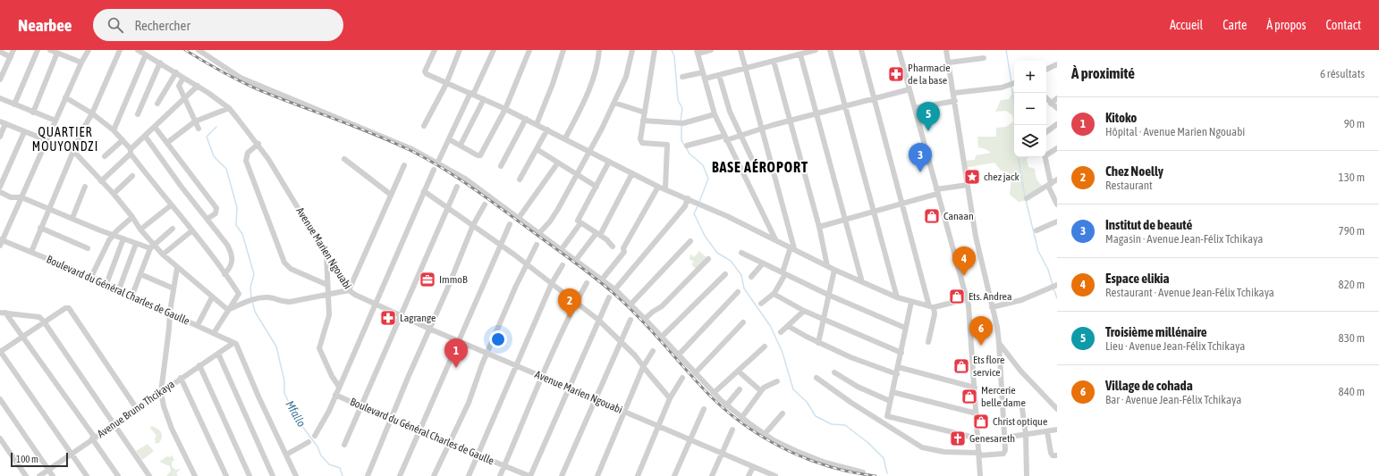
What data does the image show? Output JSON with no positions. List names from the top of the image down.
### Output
{
  "streets": {
    "street": ["Avenue Marien Ngouabi", "Boulevard du Général Charles de Gaulle", "Avenue Bruno Thcikaya"]
  },
  "crossings": [
    ["Boulevard du Général Charles de Gaulle", "Avenue Bruno Thcikaya"]
  ],
  "districts": ["QUARTIER MOUYONDZI", "BASE AÉROPORT"],
  "water": ["Mfallo"],
  "places": {
    "pharmacy": ["Pharmacie de la base", "Lagrange"],
    "place": ["chez jack"],
    "shop": [
      "Canaan",
      "Ets. Andrea",
      "Ets flore service",
      "Mercerie belle dame",
      "Christ optique"
    ],
    "office": ["ImmoB"],
    "church": ["Genesareth"]
  },
  "scale_bar": "100 m",
  "page": {
    "header": "Nearbee",
    "search": "Rechercher",
    "nav": [
      "Accueil",
      "Carte",
      "À propos",
      "Contact"
    ],
    "heading": ["À proximité", "6 résultats"],
    "map_buttons": ["+", "−"],
    "list": [
      {
        "mark": "1",
        "name": "Kitoko",
        "note": "Hôpital · Avenue Marien Ngouabi",
        "value": "90 m"
      },
      {
        "mark": "2",
        "name": "Chez Noelly",
        "note": "Restaurant",
        "value": "130 m"
      },
      {
        "mark": "3",
        "name": "Institut de beauté",
        "note": "Magasin · Avenue Jean-Félix Tchikaya",
        "value": "790 m"
      },
      {
        "mark": "4",
        "name": "Espace elikia",
        "note": "Restaurant · Avenue Jean-Félix Tchikaya",
        "value": "820 m"
      },
      {
        "mark": "5",
        "name": "Troisième millénaire",
        "note": "Lieu · Avenue Jean-Félix Tchikaya",
        "value": "830 m"
      },
      {
        "mark": "6",
        "name": "Village de cohada",
        "note": "Bar · Avenue Jean-Félix Tchikaya",
        "value": "840 m"
      }
    ],
    "pins": [
      "5",
      "3",
      "4",
      "2",
      "6",
      "1"
    ],
    "scale": "100 m"
  }
}
